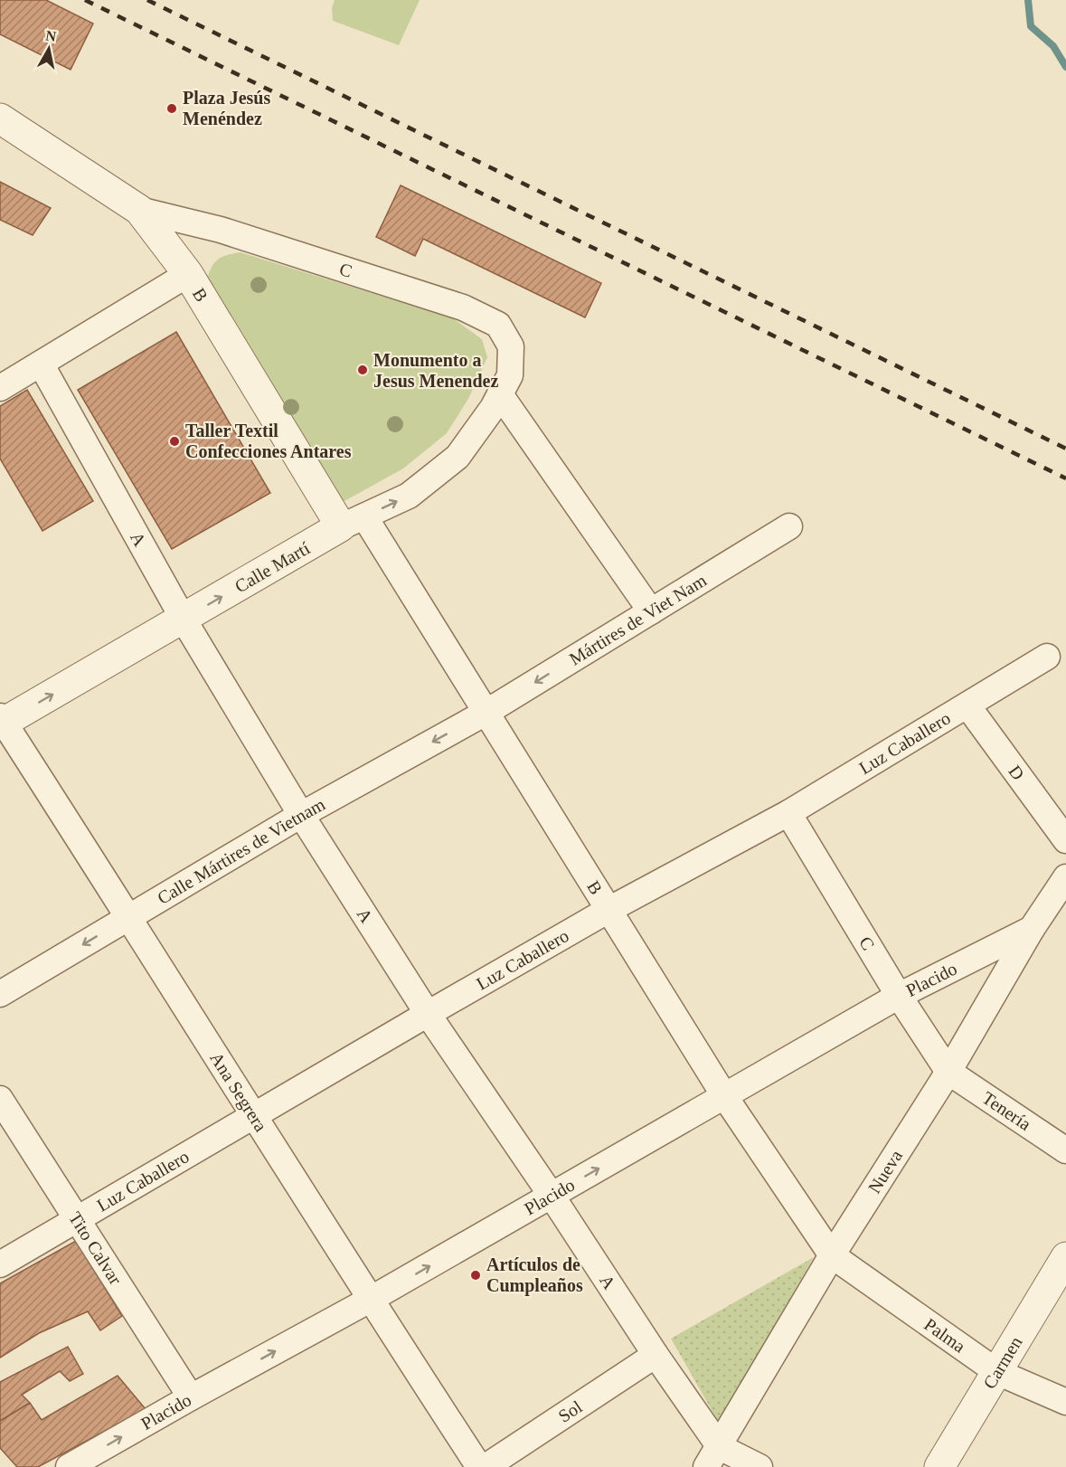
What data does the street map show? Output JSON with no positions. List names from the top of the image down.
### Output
{
  "streets": {
    "street": [
      "C",
      "B",
      "A",
      "Calle Martí",
      "Mártires de Viet Nam",
      "Luz Caballero",
      "D",
      "Calle Mártires de Vietnam",
      "Placido",
      "Ana Segrera",
      "Tenería",
      "Nueva",
      "Tito Calvar",
      "Palma",
      "Carmen",
      "Sol"
    ]
  },
  "crossings": [
    ["C", "B"],
    ["C", "Calle Martí"],
    ["C", "Luz Caballero"],
    ["C", "Placido"],
    ["C", "Tenería"],
    ["C", "Nueva"],
    ["B", "Calle Martí"],
    ["B", "Mártires de Viet Nam"],
    ["B", "Luz Caballero"],
    ["B", "Calle Mártires de Vietnam"],
    ["B", "Placido"],
    ["B", "Nueva"],
    ["B", "Palma"],
    ["A", "Calle Martí"],
    ["A", "Luz Caballero"],
    ["A", "Calle Mártires de Vietnam"],
    ["A", "Placido"],
    ["A", "Nueva"],
    ["A", "Sol"],
    ["Calle Martí", "Ana Segrera"],
    ["Mártires de Viet Nam", "Calle Mártires de Vietnam"],
    ["Luz Caballero", "D"],
    ["Luz Caballero", "Ana Segrera"],
    ["Luz Caballero", "Tito Calvar"],
    ["Calle Mártires de Vietnam", "Ana Segrera"],
    ["Placido", "Ana Segrera"],
    ["Placido", "Nueva"],
    ["Placido", "Tito Calvar"],
    ["Tenería", "Nueva"],
    ["Nueva", "Palma"],
    ["Palma", "Carmen"]
  ],
  "one_way": [
    "Calle Martí",
    "Mártires de Viet Nam",
    "Calle Mártires de Vietnam",
    "Placido"
  ],
  "places": [
    "Plaza Jesús Menéndez",
    "Monumento a Jesus Menendez",
    "Taller Textil Confecciones Antares",
    "Artículos de Cumpleaños"
  ],
  "north": "top"
}
